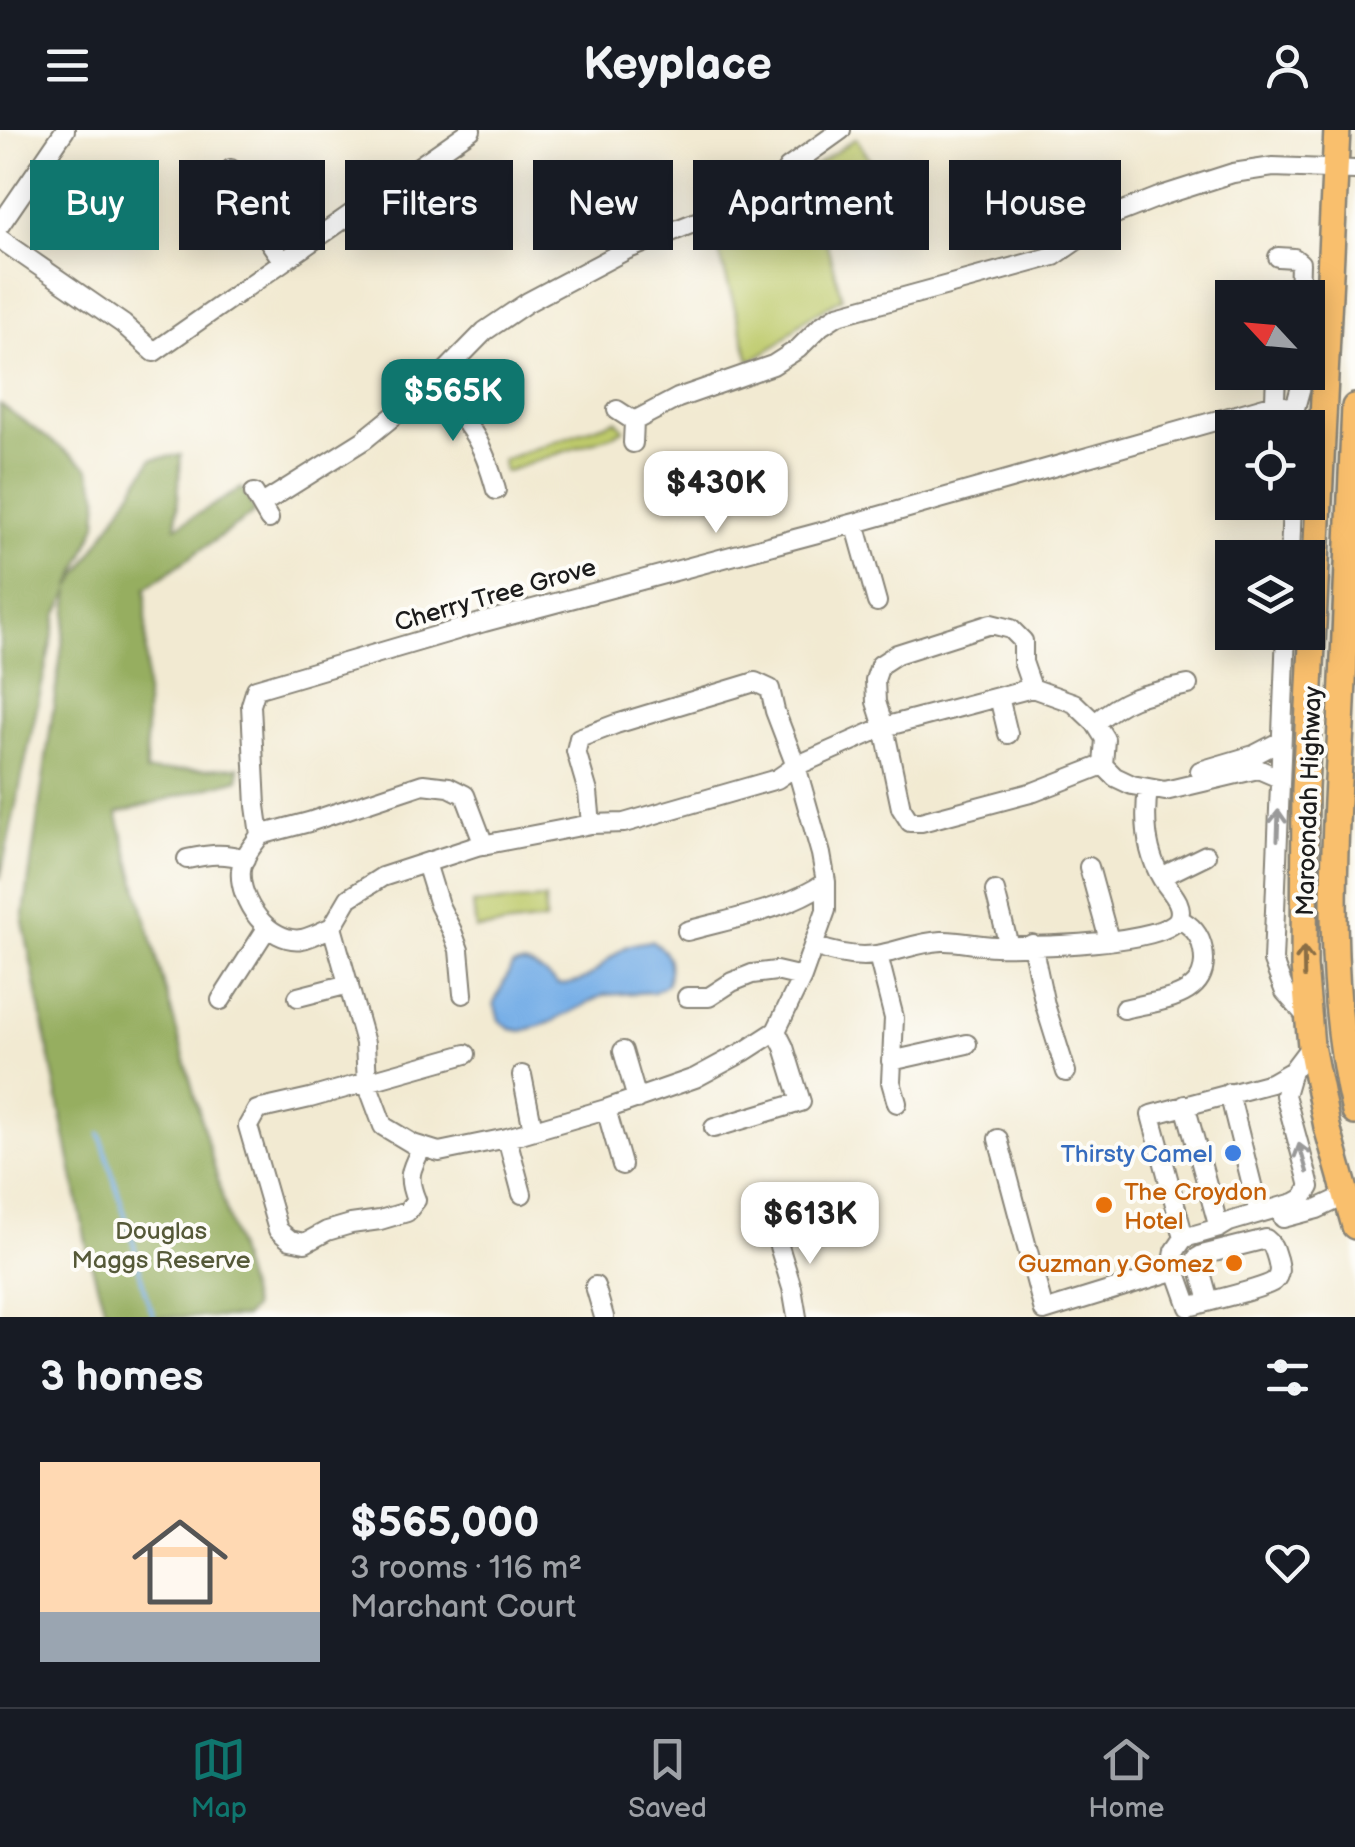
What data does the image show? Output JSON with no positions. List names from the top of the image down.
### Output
{
  "streets": {
    "highway": ["Maroondah Highway"],
    "street": ["Cherry Tree Grove"]
  },
  "parks": ["Douglas Maggs Reserve"],
  "places": ["Thirsty Camel", "The Croydon Hotel", "Guzman y Gomez"],
  "north": "top left",
  "page": {
    "header": "Keyplace",
    "chip": [
      "Buy",
      "Rent",
      "Filters",
      "New",
      "Apartment",
      "House"
    ],
    "price": ["$565K", "$430K", "$613K"],
    "heading": "3 homes",
    "list": [
      {
        "name": "$565,000",
        "note": "3 rooms · 116 m² · Marchant Court"
      }
    ],
    "tabs": ["Map", "Saved", "Home"]
  }
}
